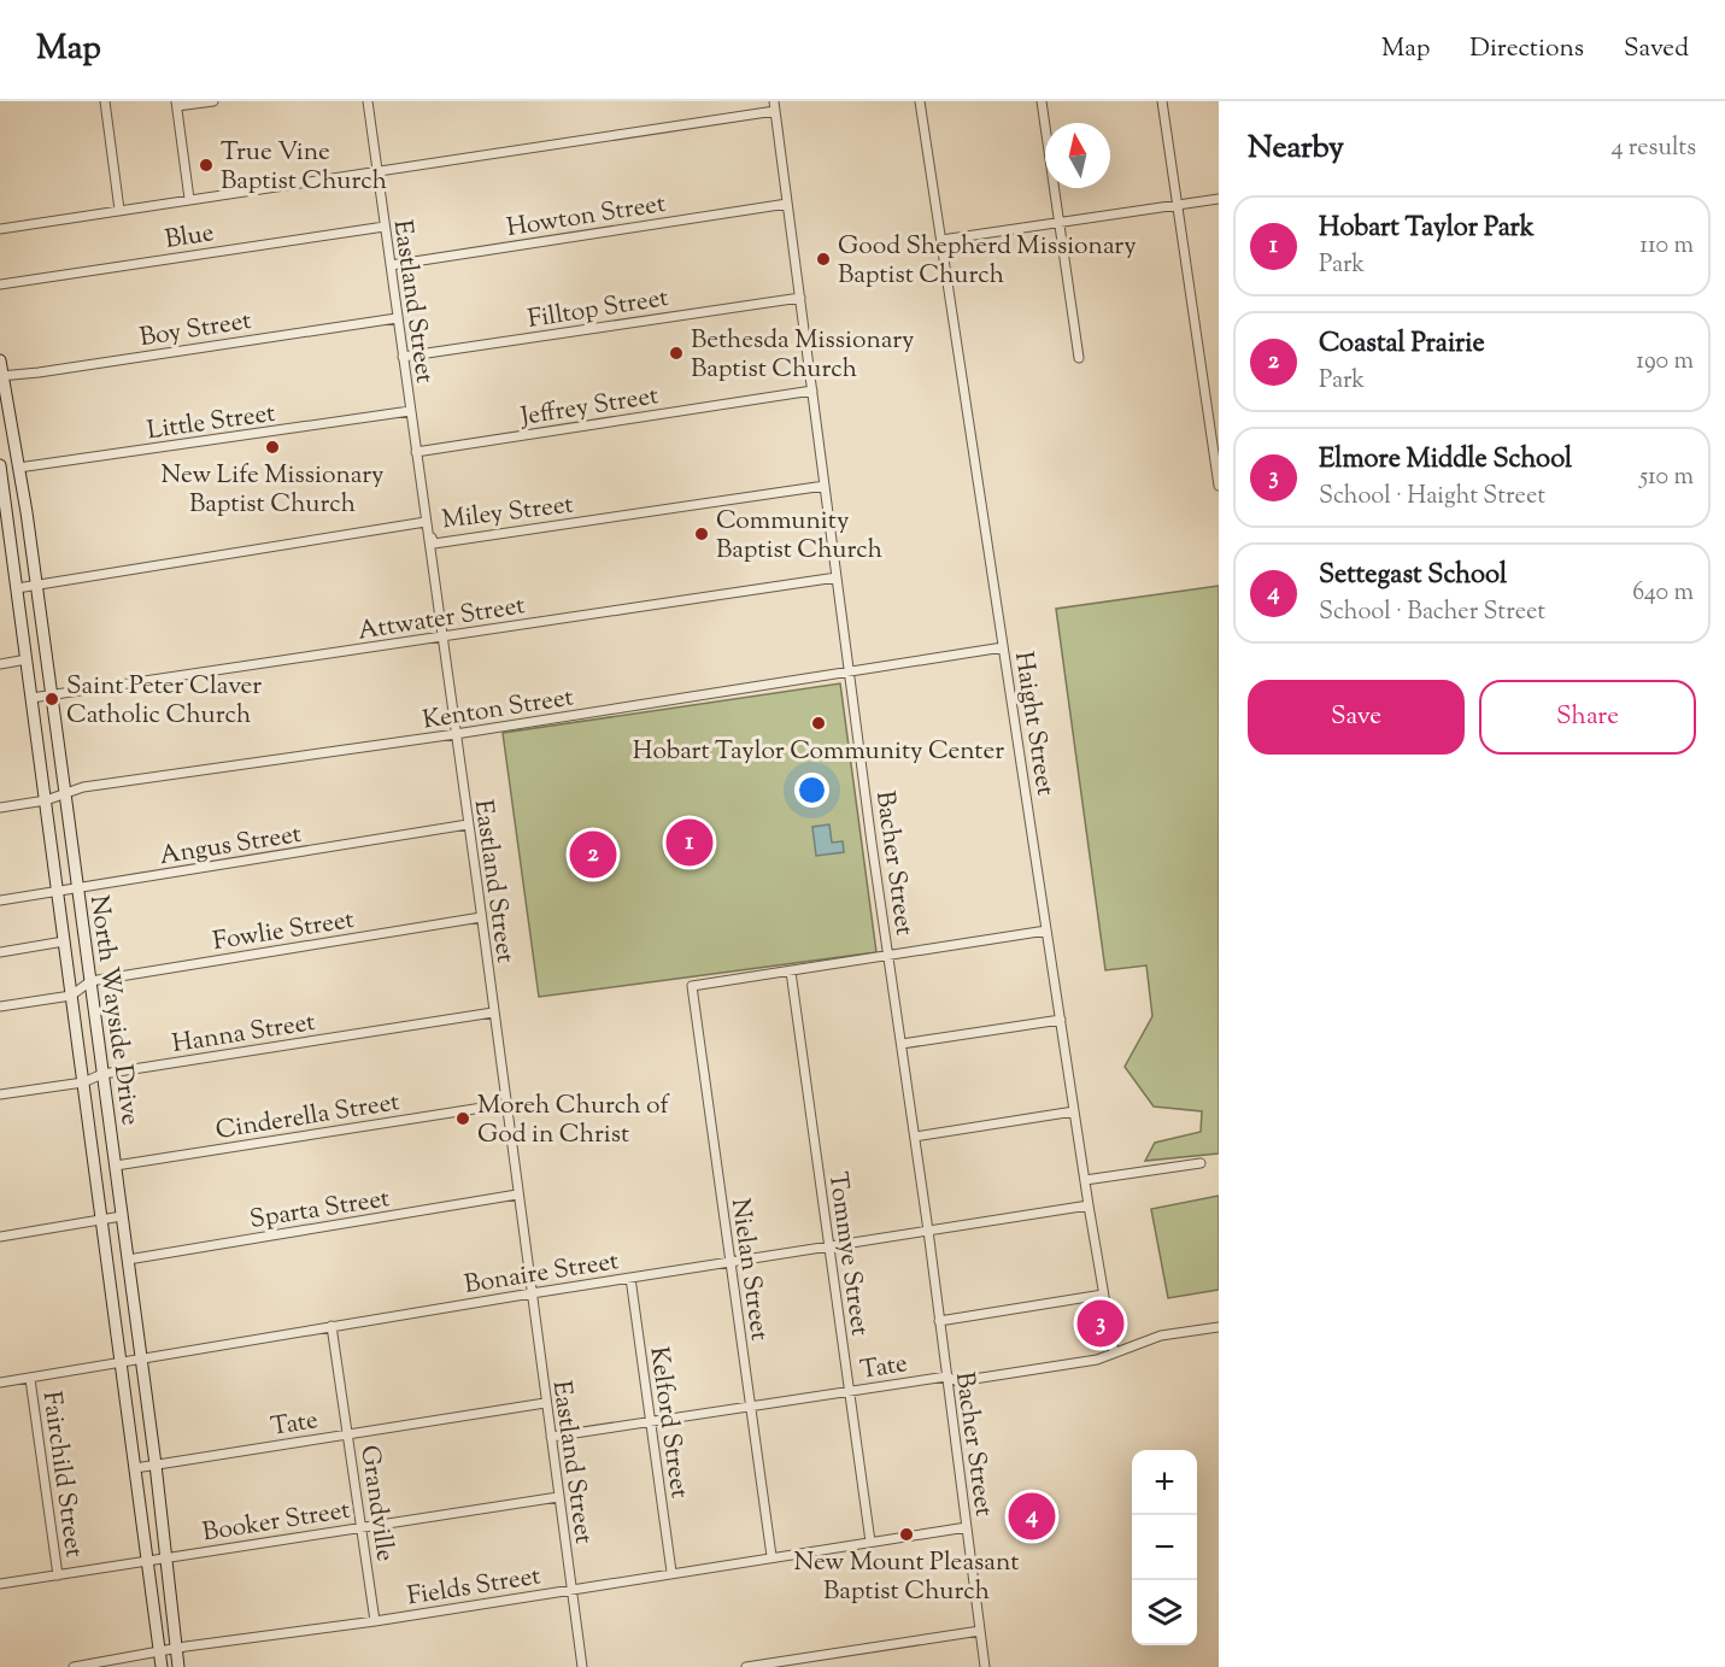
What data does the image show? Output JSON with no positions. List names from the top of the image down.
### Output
{
  "streets": {
    "main road": ["North Wayside Drive"],
    "street": [
      "Howton Street",
      "Blue",
      "Eastland Street",
      "Filltop Street",
      "Boy Street",
      "Jeffrey Street",
      "Little Street",
      "Miley Street",
      "Attwater Street",
      "Kenton Street",
      "Haight Street",
      "Angus Street",
      "Bacher Street",
      "Fowlie Street",
      "Hanna Street",
      "Cinderella Street",
      "Sparta Street",
      "Tommye Street",
      "Nielan Street",
      "Bonaire Street",
      "Tate",
      "Kelford Street",
      "Fairchild Street",
      "Grandville",
      "Booker Street",
      "Fields Street"
    ]
  },
  "crossings": [
    ["Howton Street", "Eastland Street"],
    ["Howton Street", "Bacher Street"],
    ["Blue", "Eastland Street"],
    ["Eastland Street", "Filltop Street"],
    ["Eastland Street", "Boy Street"],
    ["Eastland Street", "Jeffrey Street"],
    ["Eastland Street", "Little Street"],
    ["Eastland Street", "Miley Street"],
    ["Eastland Street", "Attwater Street"],
    ["Eastland Street", "Kenton Street"],
    ["Eastland Street", "Angus Street"],
    ["Eastland Street", "Fowlie Street"],
    ["Eastland Street", "Hanna Street"],
    ["Eastland Street", "Cinderella Street"],
    ["Eastland Street", "Sparta Street"],
    ["Eastland Street", "Bonaire Street"],
    ["Eastland Street", "Tate"],
    ["Eastland Street", "Booker Street"],
    ["Eastland Street", "Fields Street"],
    ["Filltop Street", "Bacher Street"],
    ["Boy Street", "North Wayside Drive"],
    ["Jeffrey Street", "Bacher Street"],
    ["Little Street", "North Wayside Drive"],
    ["Miley Street", "Bacher Street"],
    ["Miley Street", "North Wayside Drive"],
    ["Attwater Street", "Bacher Street"],
    ["Attwater Street", "North Wayside Drive"],
    ["Kenton Street", "Haight Street"],
    ["Kenton Street", "Bacher Street"],
    ["Kenton Street", "North Wayside Drive"],
    ["Haight Street", "Bonaire Street"],
    ["Haight Street", "Tate"],
    ["Angus Street", "North Wayside Drive"],
    ["Bacher Street", "Bonaire Street"],
    ["Bacher Street", "Tate"],
    ["Bacher Street", "Fields Street"],
    ["Fowlie Street", "North Wayside Drive"],
    ["North Wayside Drive", "Hanna Street"],
    ["North Wayside Drive", "Cinderella Street"],
    ["North Wayside Drive", "Sparta Street"],
    ["North Wayside Drive", "Bonaire Street"],
    ["North Wayside Drive", "Tate"],
    ["North Wayside Drive", "Booker Street"],
    ["North Wayside Drive", "Fields Street"],
    ["Tommye Street", "Nielan Street"],
    ["Tommye Street", "Bonaire Street"],
    ["Tommye Street", "Tate"],
    ["Tommye Street", "Fields Street"],
    ["Nielan Street", "Bonaire Street"],
    ["Nielan Street", "Tate"],
    ["Nielan Street", "Fields Street"],
    ["Bonaire Street", "Kelford Street"],
    ["Bonaire Street", "Fairchild Street"],
    ["Bonaire Street", "Grandville"],
    ["Tate", "Kelford Street"],
    ["Tate", "Grandville"],
    ["Kelford Street", "Fields Street"],
    ["Fairchild Street", "Booker Street"],
    ["Grandville", "Booker Street"],
    ["Grandville", "Fields Street"]
  ],
  "places": [
    "True Vine Baptist Church",
    "Good Shepherd Missionary Baptist Church",
    "Bethesda Missionary Baptist Church",
    "New Life Missionary Baptist Church",
    "Community Baptist Church",
    "Saint Peter Claver Catholic Church",
    "Hobart Taylor Community Center",
    "Moreh Church of God in Christ",
    "New Mount Pleasant Baptist Church"
  ],
  "north": "top",
  "page": {
    "header": "Map",
    "nav": ["Map", "Directions", "Saved"],
    "heading": ["Nearby", "4 results"],
    "list": [
      {
        "mark": "1",
        "name": "Hobart Taylor Park",
        "note": "Park",
        "value": "110 m"
      },
      {
        "mark": "2",
        "name": "Coastal Prairie",
        "note": "Park",
        "value": "190 m"
      },
      {
        "mark": "3",
        "name": "Elmore Middle School",
        "note": "School · Haight Street",
        "value": "510 m"
      },
      {
        "mark": "4",
        "name": "Settegast School",
        "note": "School · Bacher Street",
        "value": "640 m"
      }
    ],
    "buttons": ["Save", "Share"],
    "pins": [
      "1",
      "2",
      "3",
      "4"
    ],
    "map_buttons": ["+", "−"]
  }
}
